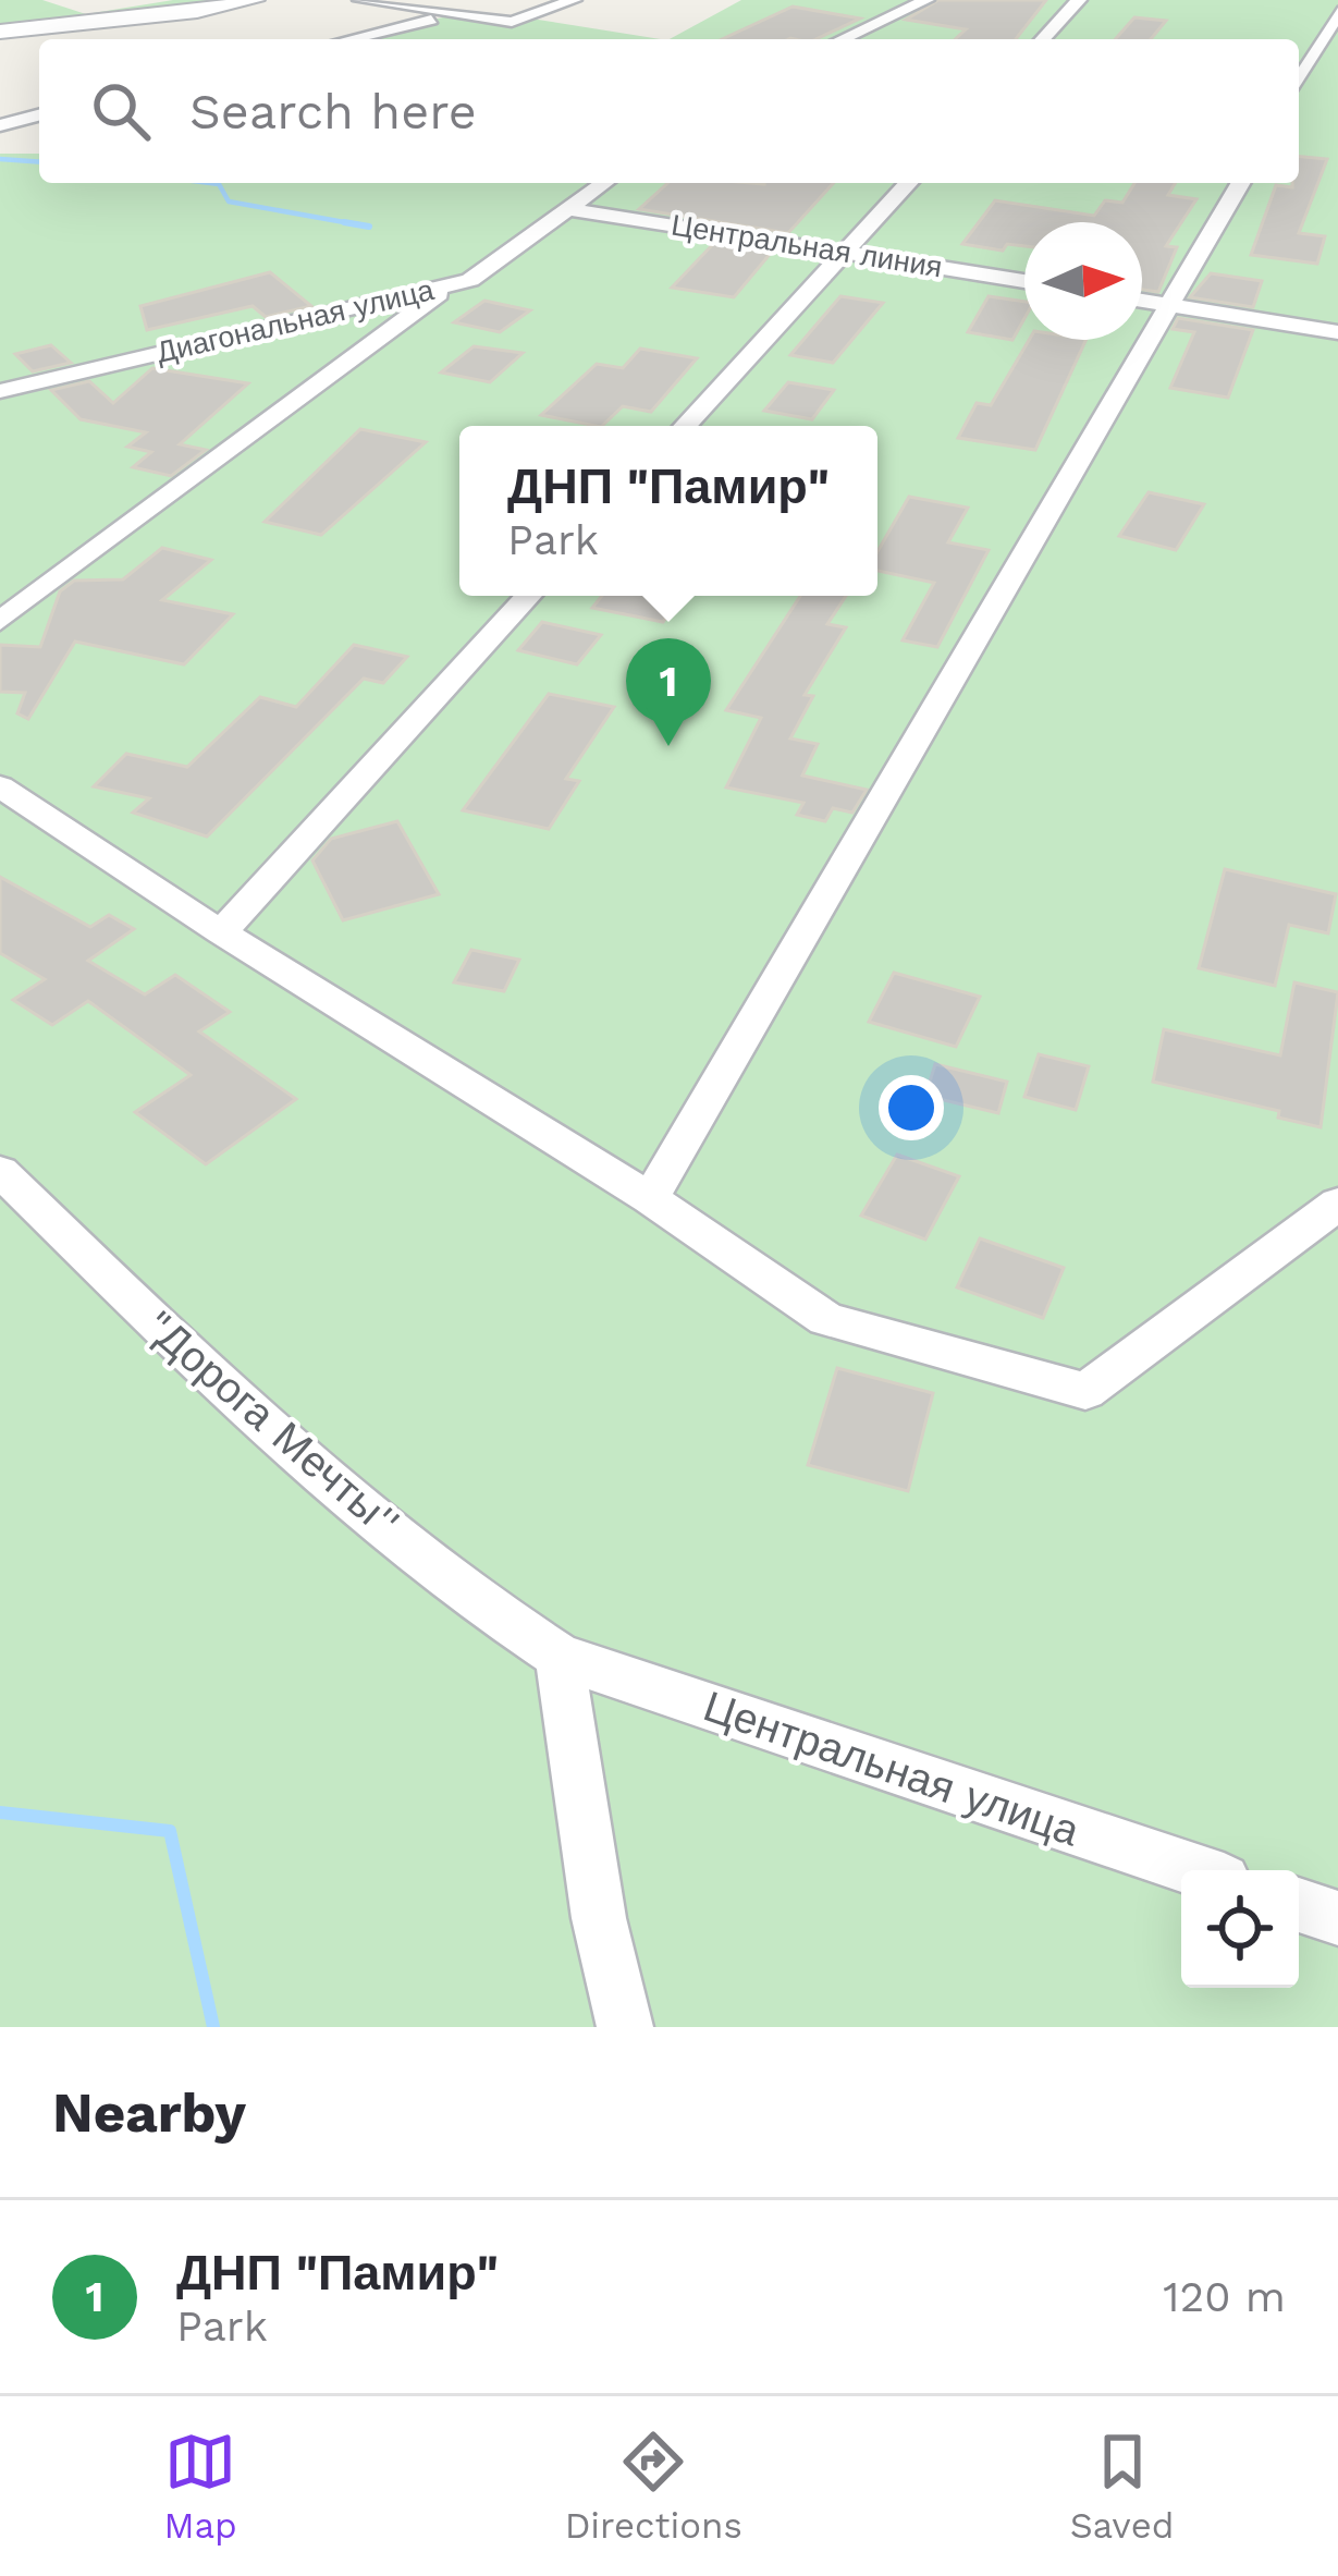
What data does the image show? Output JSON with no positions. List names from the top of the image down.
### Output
{
  "streets": {
    "street": [
      "Центральная линия",
      "Диагональная улица",
      "\"Дорога Мечты''",
      "Центральная улица"
    ]
  },
  "crossings": [
    ["Центральная линия", "Диагональная улица"],
    ["\"Дорога Мечты''", "Центральная улица"]
  ],
  "north": "right",
  "page": {
    "search": "Search here",
    "popup": ["ДНП \"Памир\"", "Park"],
    "pins": "1",
    "heading": "Nearby",
    "list": [
      {
        "mark": "1",
        "name": "ДНП \"Памир\"",
        "note": "Park",
        "value": "120 m"
      }
    ],
    "nav": ["Map", "Directions", "Saved"]
  }
}
